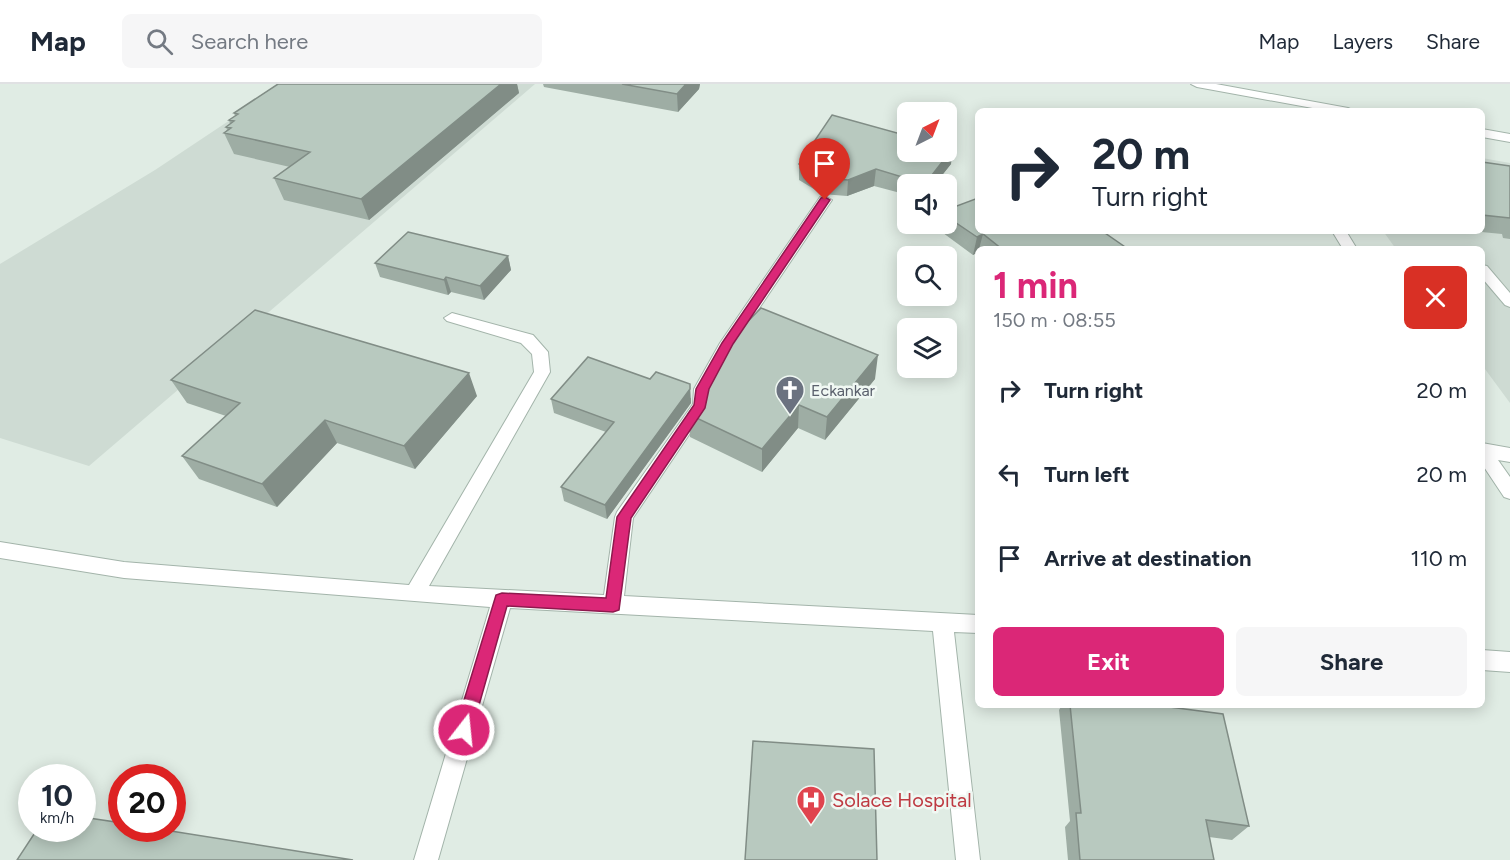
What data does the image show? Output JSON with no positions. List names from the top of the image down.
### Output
{
  "places": {
    "church": ["Eckankar"],
    "hospital": ["Solace Hospital"]
  },
  "north": "top right",
  "page": {
    "header": "Map",
    "search": "Search here",
    "nav": ["Map", "Layers", "Share"],
    "turn": ["20 m", "Turn right"],
    "heading": ["1 min", "150 m · 08:55"],
    "list": [
      {
        "name": "Turn right",
        "value": "20 m"
      },
      {
        "name": "Turn left",
        "value": "20 m"
      },
      {
        "name": "Arrive at destination",
        "value": "110 m"
      }
    ],
    "buttons": ["Exit", "Share"],
    "speed": "10 km/h",
    "limit": "20"
  }
}
